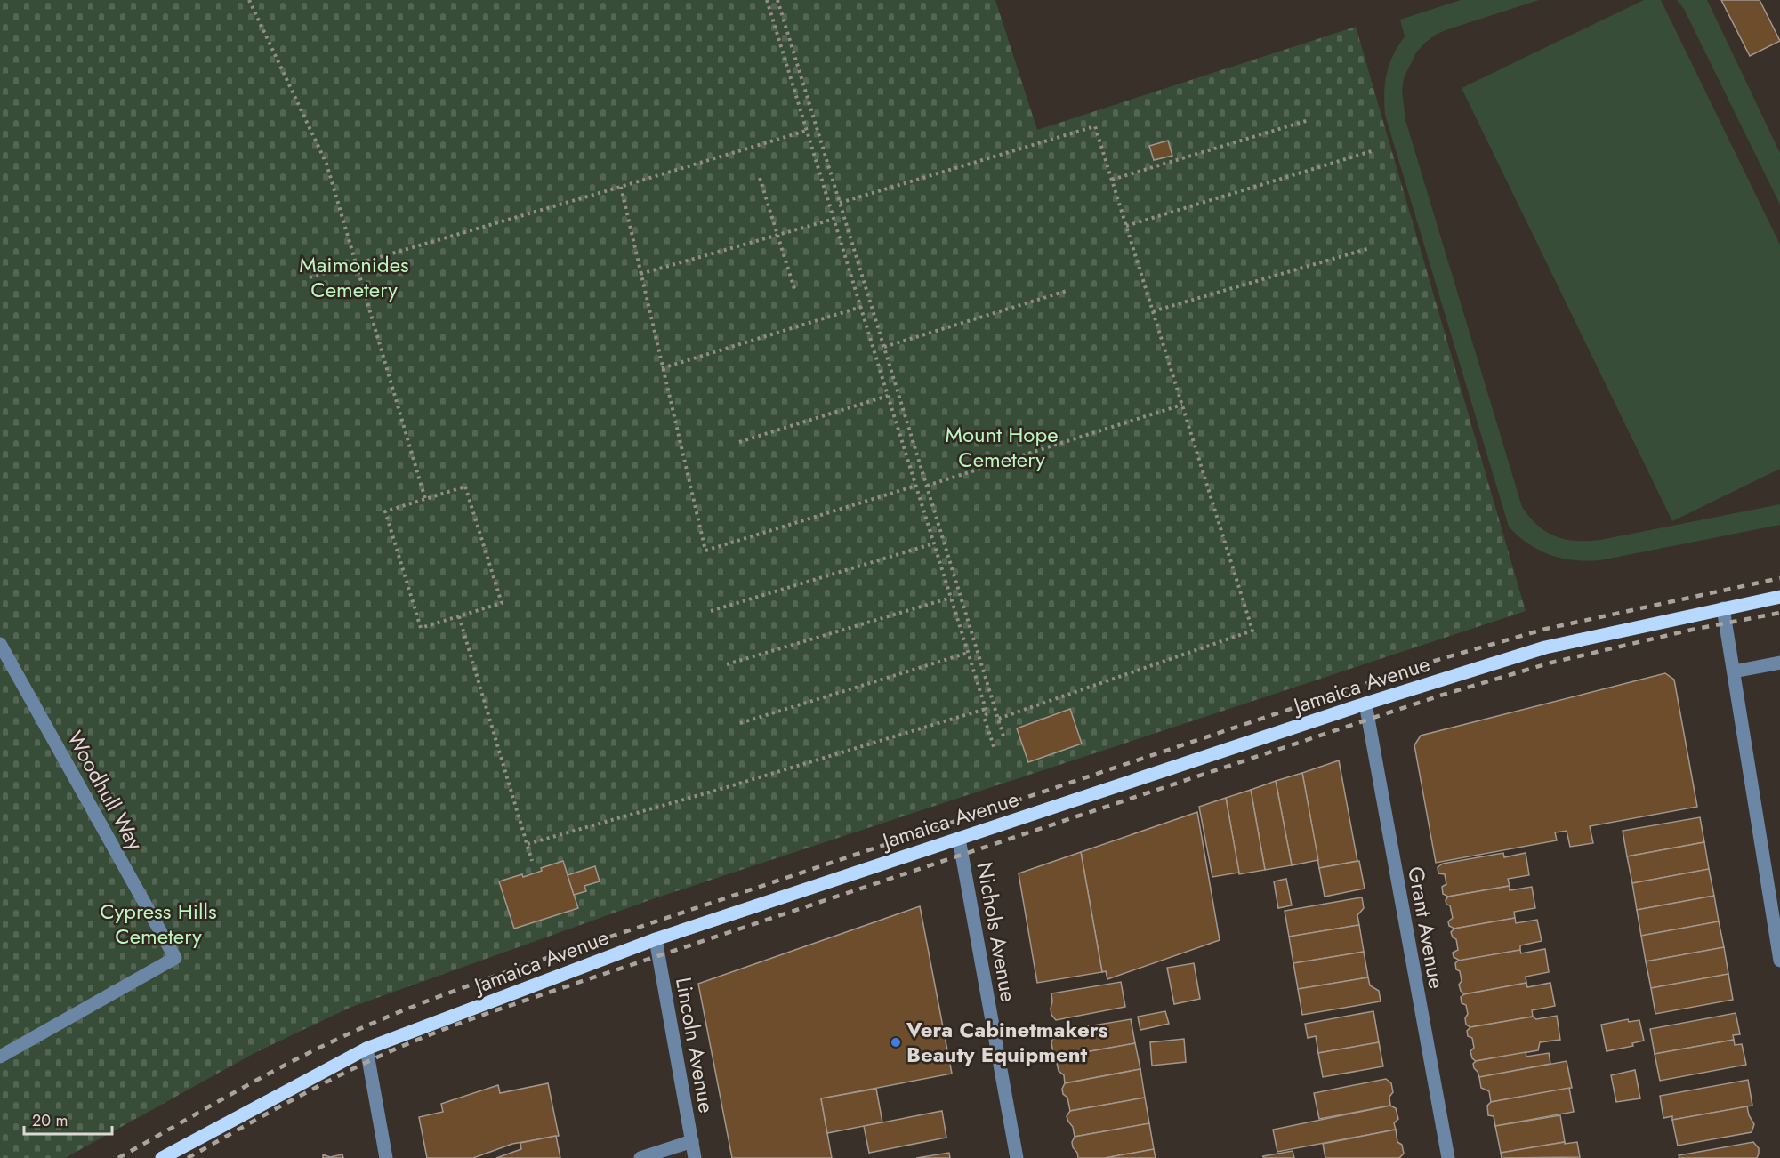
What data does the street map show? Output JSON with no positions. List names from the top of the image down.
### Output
{
  "streets": {
    "main road": ["Jamaica Avenue"],
    "street": [
      "Woodhull Way",
      "Grant Avenue",
      "Nichols Avenue",
      "Lincoln Avenue"
    ]
  },
  "crossings": [
    ["Jamaica Avenue", "Grant Avenue"],
    ["Jamaica Avenue", "Nichols Avenue"],
    ["Jamaica Avenue", "Lincoln Avenue"]
  ],
  "parks": ["Maimonides Cemetery", "Mount Hope Cemetery", "Cypress Hills Cemetery"],
  "places": ["Vera Cabinetmakers Beauty Equipment"],
  "scale_bar": "20 m"
}
